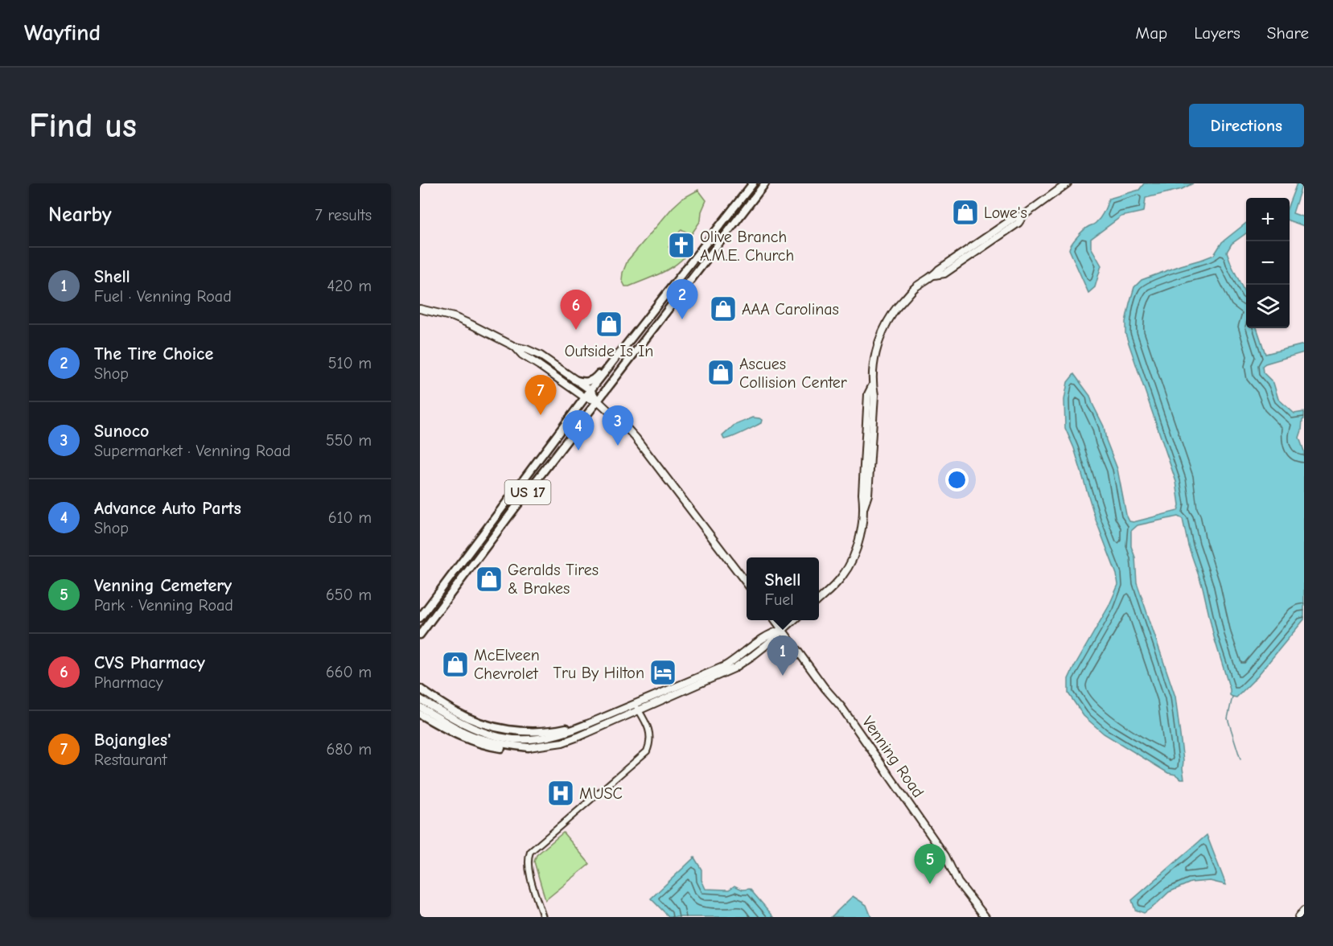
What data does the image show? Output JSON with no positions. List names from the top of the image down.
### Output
{
  "streets": {
    "highway": ["US 17"],
    "main road": ["Venning Road"]
  },
  "places": {
    "shop": [
      "Lowe's",
      "AAA Carolinas",
      "Outside Is In",
      "Ascues Collision Center",
      "Geralds Tires & Brakes",
      "McElveen Chevrolet"
    ],
    "church": ["Olive Branch A.M.E. Church"],
    "hotel": ["Tru By Hilton"],
    "hospital": ["MUSC"]
  },
  "page": {
    "header": "Wayfind",
    "nav": ["Map", "Layers", "Share"],
    "buttons": "Directions",
    "title": "Find us",
    "heading": ["Nearby", "7 results"],
    "map_buttons": ["+", "−"],
    "list": [
      {
        "mark": "1",
        "name": "Shell",
        "note": "Fuel · Venning Road",
        "value": "420 m"
      },
      {
        "mark": "2",
        "name": "The Tire Choice",
        "note": "Shop",
        "value": "510 m"
      },
      {
        "mark": "3",
        "name": "Sunoco",
        "note": "Supermarket · Venning Road",
        "value": "550 m"
      },
      {
        "mark": "4",
        "name": "Advance Auto Parts",
        "note": "Shop",
        "value": "610 m"
      },
      {
        "mark": "5",
        "name": "Venning Cemetery",
        "note": "Park · Venning Road",
        "value": "650 m"
      },
      {
        "mark": "6",
        "name": "CVS Pharmacy",
        "note": "Pharmacy",
        "value": "660 m"
      },
      {
        "mark": "7",
        "name": "Bojangles'",
        "note": "Restaurant",
        "value": "680 m"
      }
    ],
    "pins": [
      "2",
      "6",
      "7",
      "3",
      "4",
      "1",
      "5"
    ],
    "popup": ["Shell", "Fuel"]
  }
}
